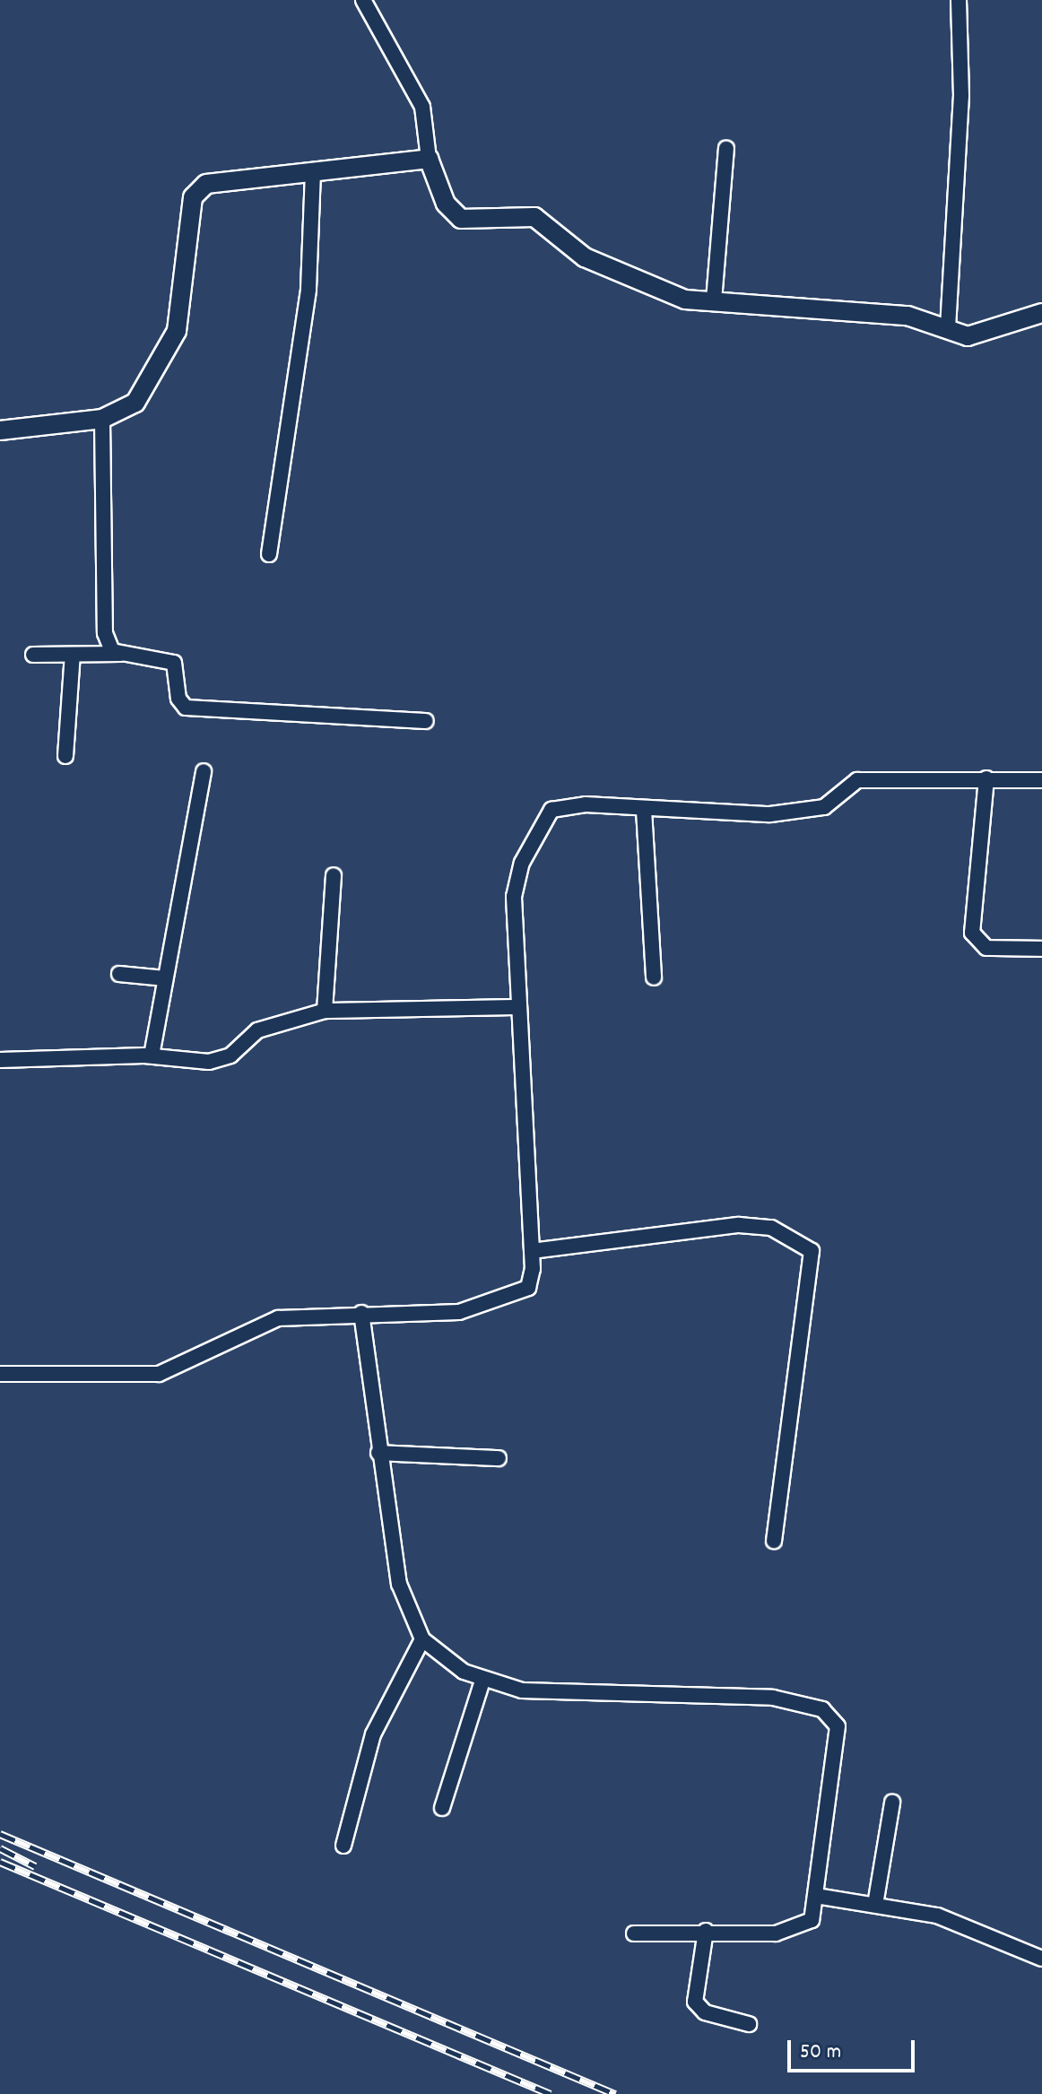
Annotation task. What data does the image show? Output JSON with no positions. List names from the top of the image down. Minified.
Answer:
{"scale_bar":"50 m"}
